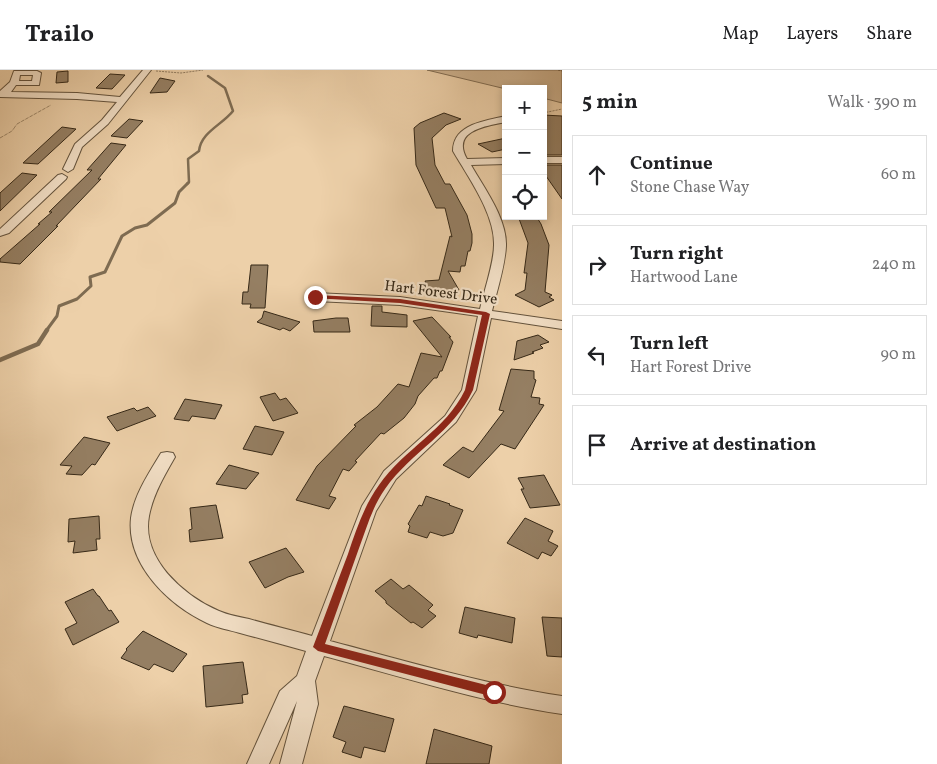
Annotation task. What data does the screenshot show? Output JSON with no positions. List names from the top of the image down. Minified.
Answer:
{"streets":{"street":["Hart Forest Drive"]},"page":{"header":"Trailo","nav":["Map","Layers","Share"],"heading":["5 min","Walk · 390 m"],"map_buttons":["+","−"],"list":[["Continue","Stone Chase Way","60 m"],["Turn right","Hartwood Lane","240 m"],["Turn left","Hart Forest Drive","90 m"],"Arrive at destination"]}}
